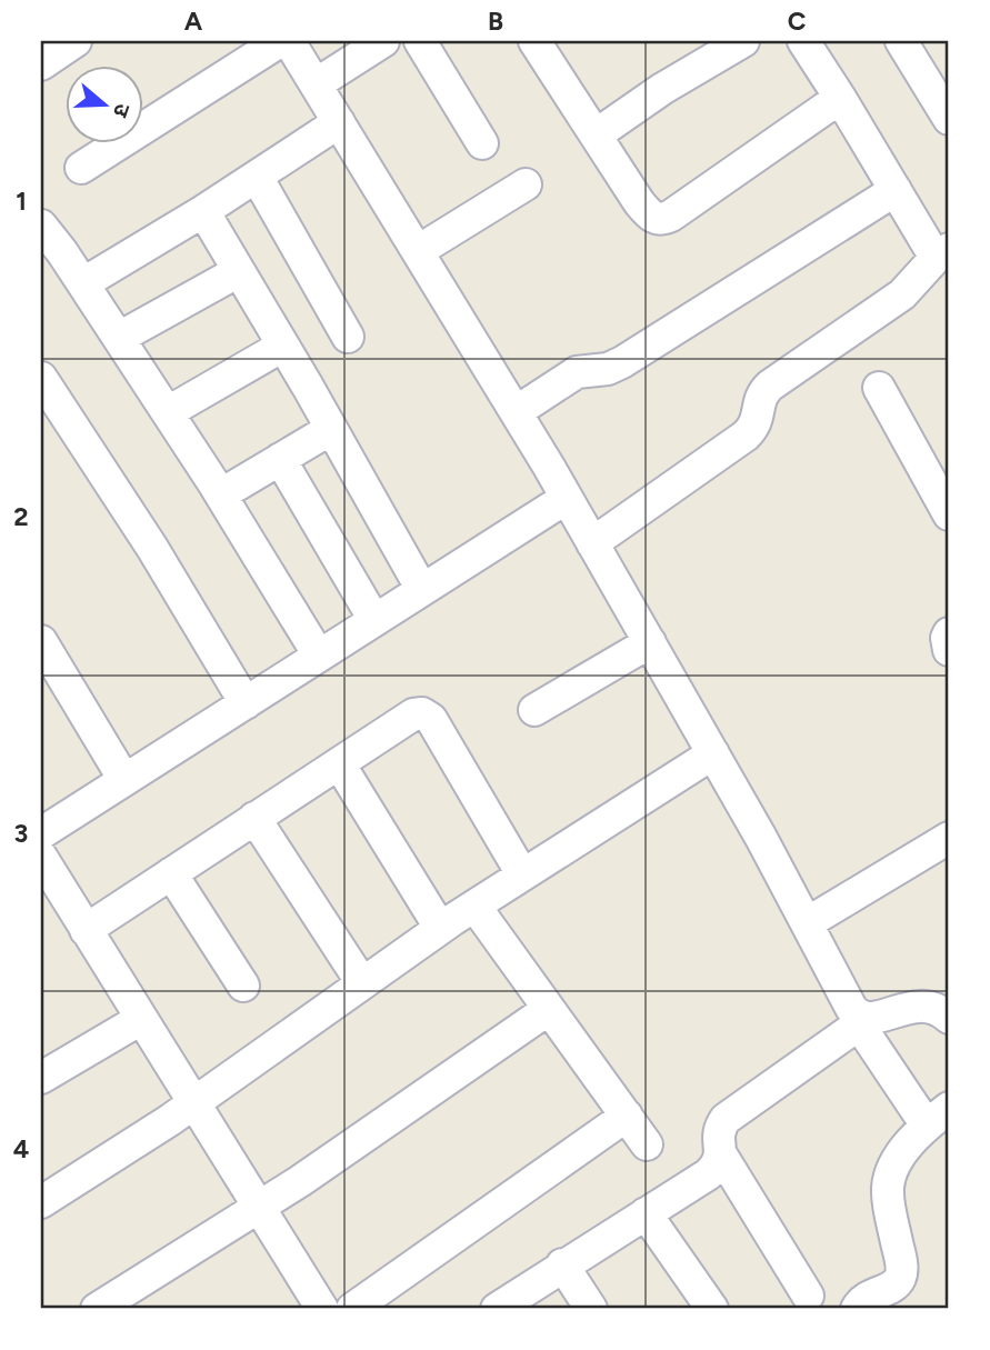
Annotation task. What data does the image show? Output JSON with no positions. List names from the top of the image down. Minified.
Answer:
{"north":"right","grid":{"columns":["A","B","C"],"rows":["1","2","3","4"]}}
